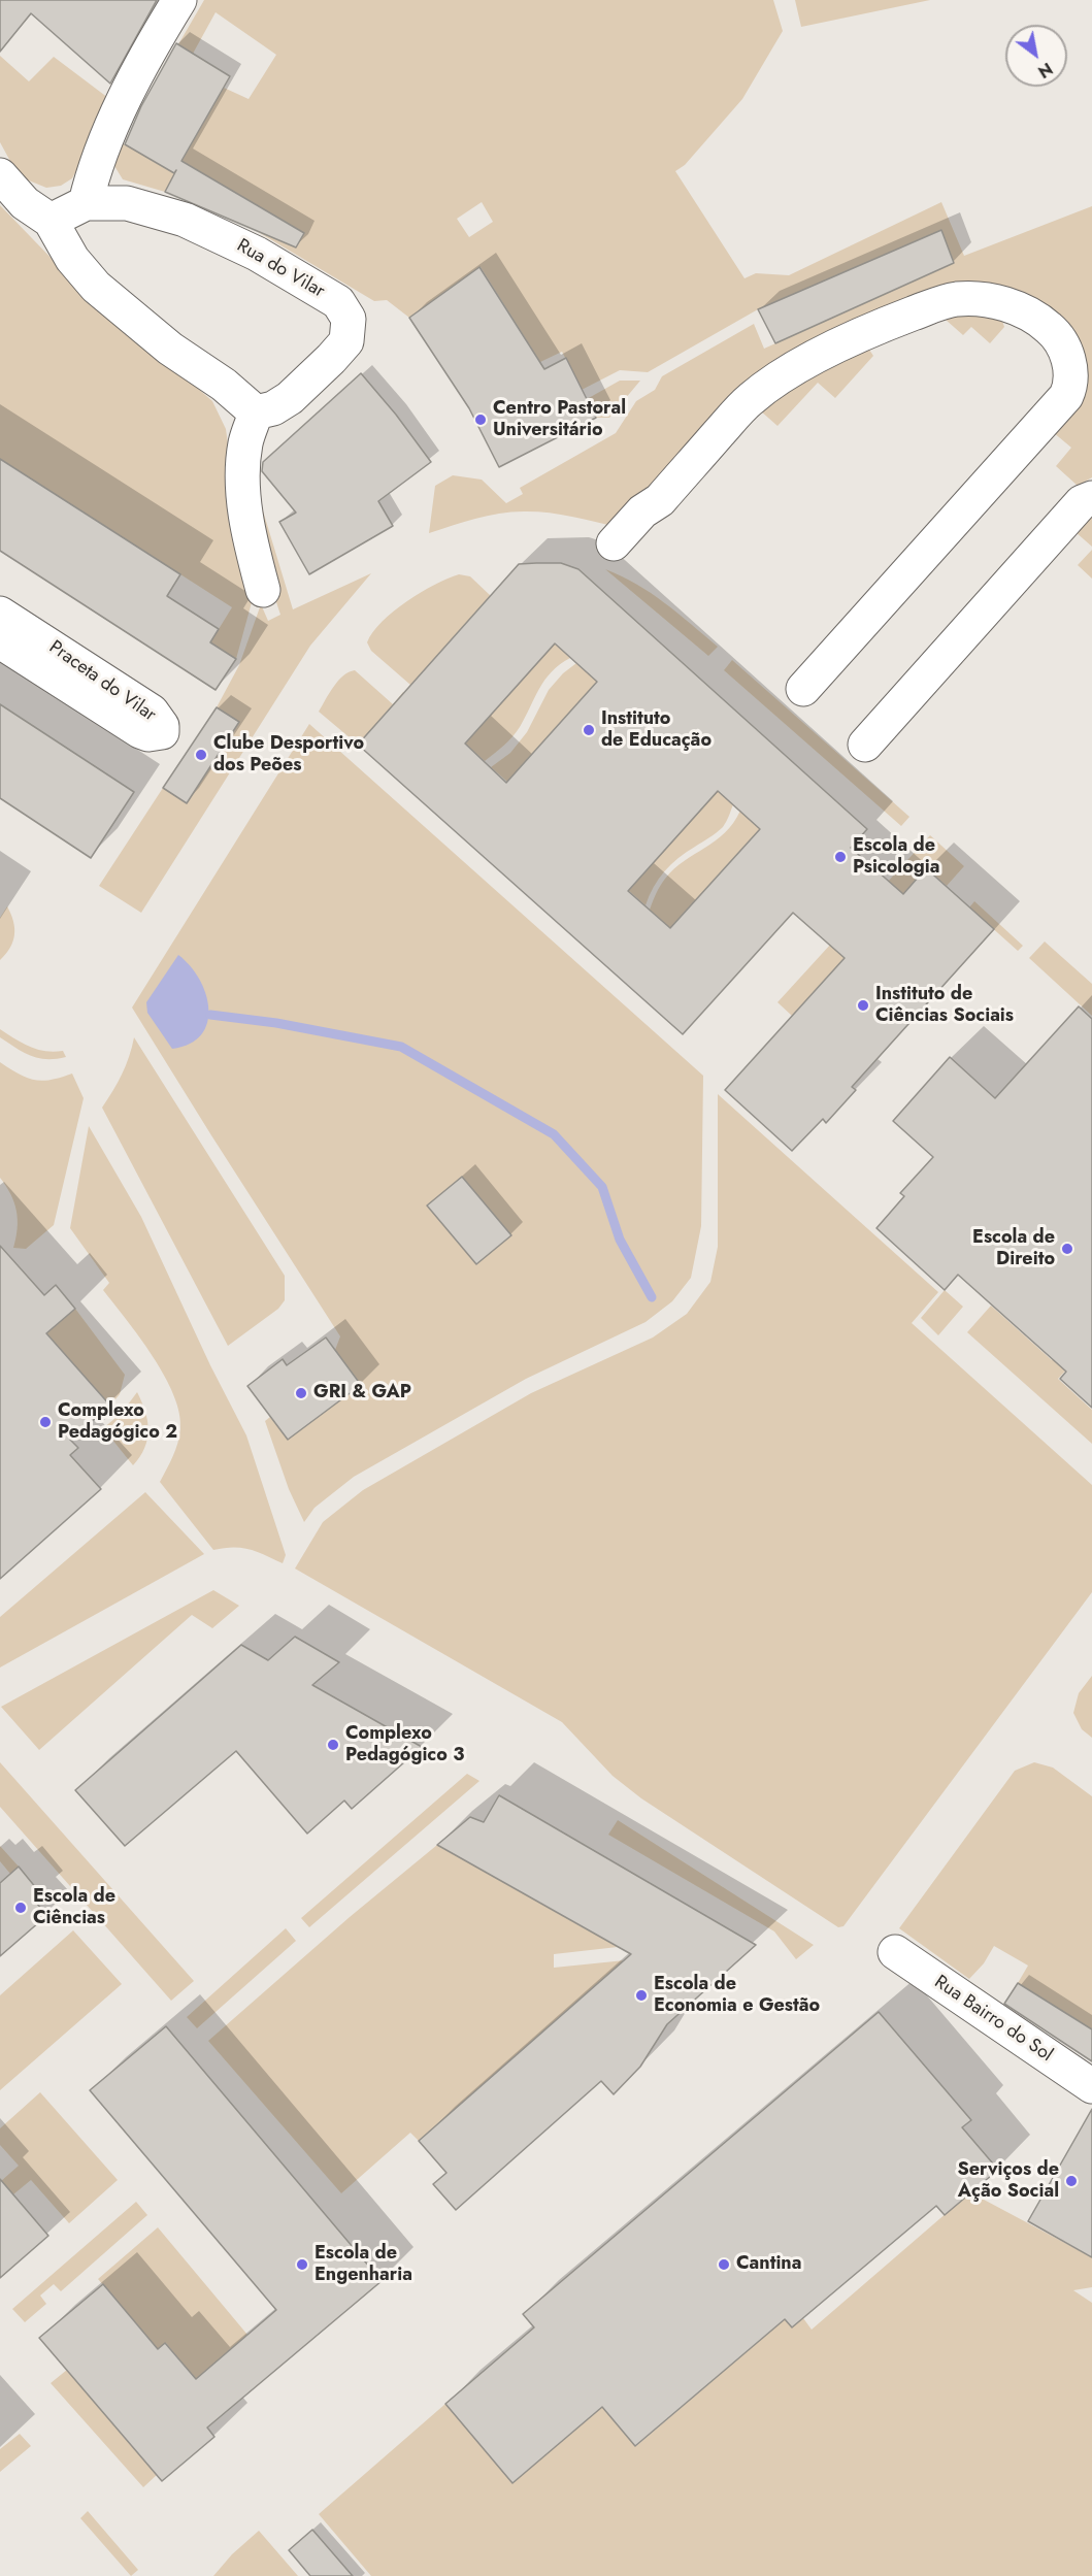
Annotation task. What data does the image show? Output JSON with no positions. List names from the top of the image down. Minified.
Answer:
{"streets":{"street":["Rua do Vilar","Praceta do Vilar","Rua Bairro do Sol"]},"places":["Centro Pastoral Universitário","Instituto de Educação","Clube Desportivo dos Peões","Escola de Psicologia","Instituto de Ciências Sociais","Escola de Direito","GRI & GAP","Complexo Pedagógico 2","Complexo Pedagógico 3","Escola de Ciências","Escola de Economia e Gestão","Serviços de Ação Social","Escola de Engenharia","Cantina"],"north":"bottom right"}
